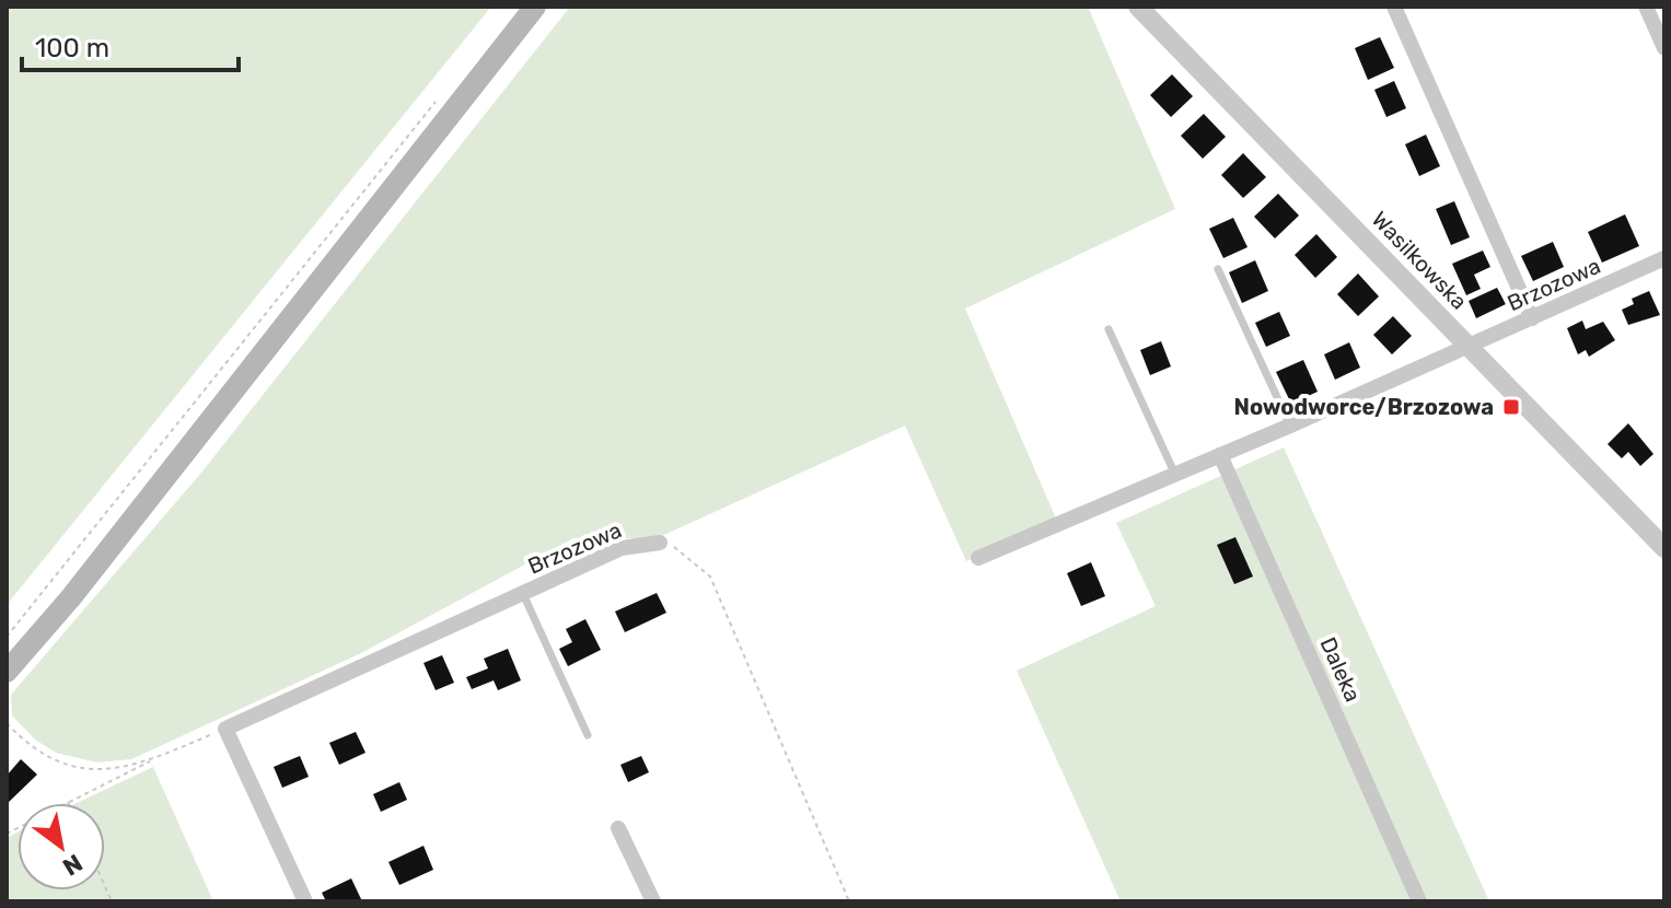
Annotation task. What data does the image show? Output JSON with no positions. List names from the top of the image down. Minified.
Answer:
{"streets":{"street":["Wasilkowska","Brzozowa","Daleka"]},"crossings":[["Wasilkowska","Brzozowa"],["Brzozowa","Daleka"]],"places":{"transit":["Nowodworce/Brzozowa"]},"scale_bar":"100 m","north":"bottom right"}
